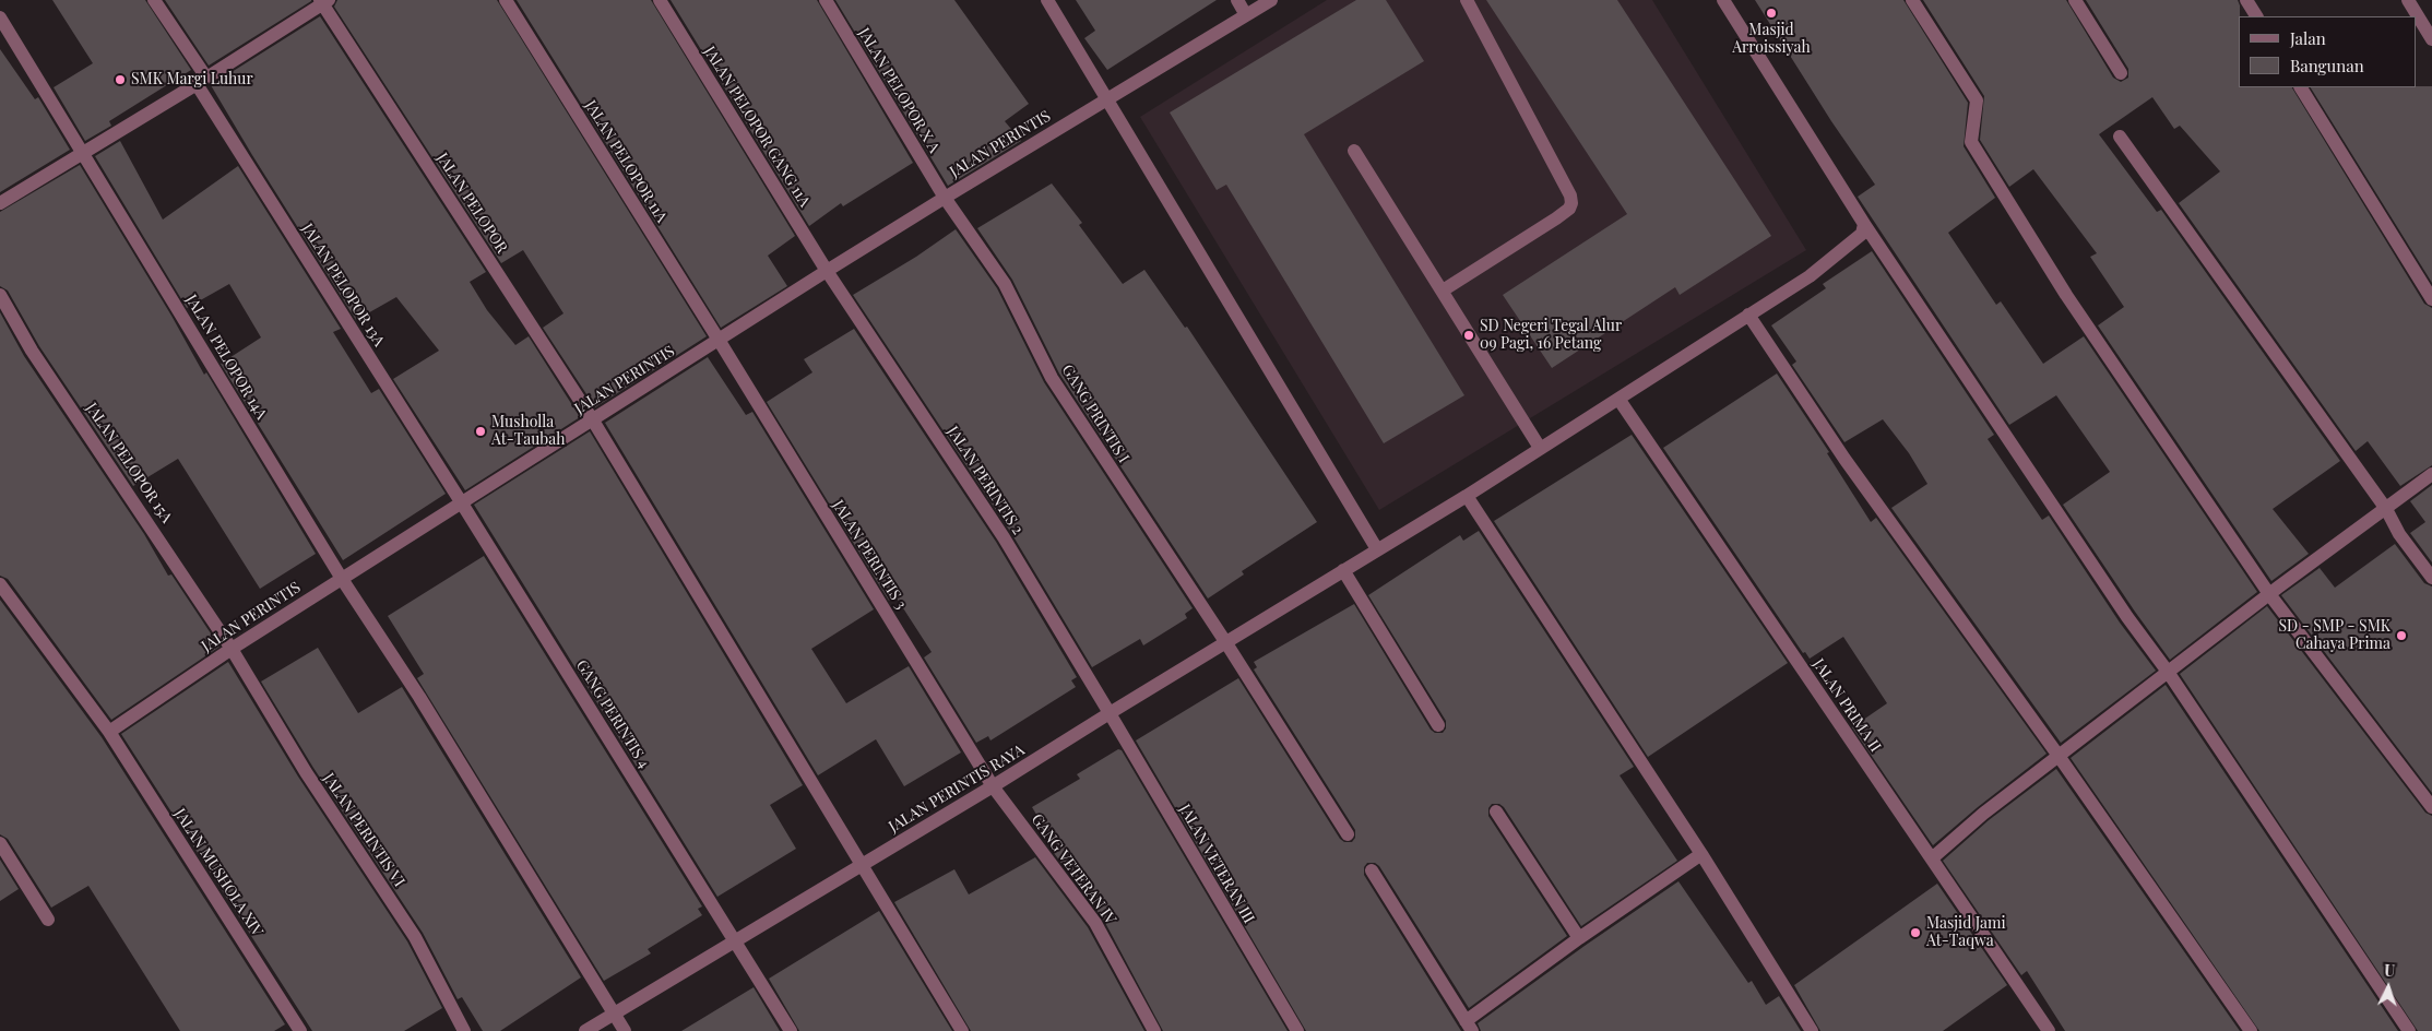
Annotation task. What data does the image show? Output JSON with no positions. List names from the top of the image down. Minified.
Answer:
{"streets":{"street":["JALAN PELOPOR X A","JALAN PELOPOR GANG 11A","JALAN PERINTIS","JALAN PELOPOR 11A","JALAN PELOPOR","JALAN PELOPOR 13A","JALAN PELOPOR 14A","GANG PRINTIS I","JALAN PELOPOR 15A","JALAN PERINTIS 2","JALAN PERINTIS 3","JALAN PRIMA II","GANG PERINTIS 4","JALAN PERINTIS RAYA","JALAN PERINTIS VI","JALAN VETERAN III","GANG VETERAN IV","JALAN MUSHOLA XIV"]},"crossings":[["JALAN PELOPOR X A","JALAN PERINTIS"],["JALAN PELOPOR X A","GANG PRINTIS I"],["JALAN PELOPOR GANG 11A","JALAN PERINTIS"],["JALAN PELOPOR GANG 11A","JALAN PERINTIS 2"],["JALAN PERINTIS","JALAN PELOPOR 11A"],["JALAN PERINTIS","JALAN PELOPOR"],["JALAN PERINTIS","JALAN PELOPOR 13A"],["JALAN PERINTIS","JALAN PELOPOR 14A"],["JALAN PERINTIS","GANG PRINTIS I"],["JALAN PERINTIS","JALAN PELOPOR 15A"],["JALAN PERINTIS","JALAN PERINTIS 2"],["JALAN PERINTIS","JALAN PERINTIS 3"],["JALAN PERINTIS","GANG PERINTIS 4"],["JALAN PERINTIS","JALAN PERINTIS VI"],["JALAN PERINTIS","JALAN MUSHOLA XIV"],["JALAN PELOPOR 11A","JALAN PERINTIS 3"],["JALAN PELOPOR","JALAN PELOPOR 13A"],["JALAN PELOPOR","JALAN PELOPOR 14A"],["JALAN PELOPOR 13A","GANG PERINTIS 4"],["JALAN PELOPOR 14A","JALAN PERINTIS RAYA"],["GANG PRINTIS I","JALAN PERINTIS RAYA"],["JALAN PELOPOR 15A","JALAN PERINTIS VI"],["JALAN PERINTIS 2","JALAN PERINTIS RAYA"],["JALAN PERINTIS 2","JALAN VETERAN III"],["JALAN PERINTIS 3","JALAN PERINTIS RAYA"],["JALAN PERINTIS 3","GANG VETERAN IV"],["JALAN PRIMA II","JALAN PERINTIS RAYA"],["GANG PERINTIS 4","JALAN PERINTIS RAYA"],["JALAN PERINTIS RAYA","JALAN VETERAN III"],["JALAN PERINTIS RAYA","GANG VETERAN IV"]],"places":["Masjid Arroissiyah","SMK Margi Luhur","SD Negeri Tegal Alur 09 Pagi, 16 Petang","Musholla At-Taubah","SD - SMP - SMK Cahaya Prima","Masjid Jami At-Taqwa"],"legend":["Jalan","Bangunan"],"north":"top"}
